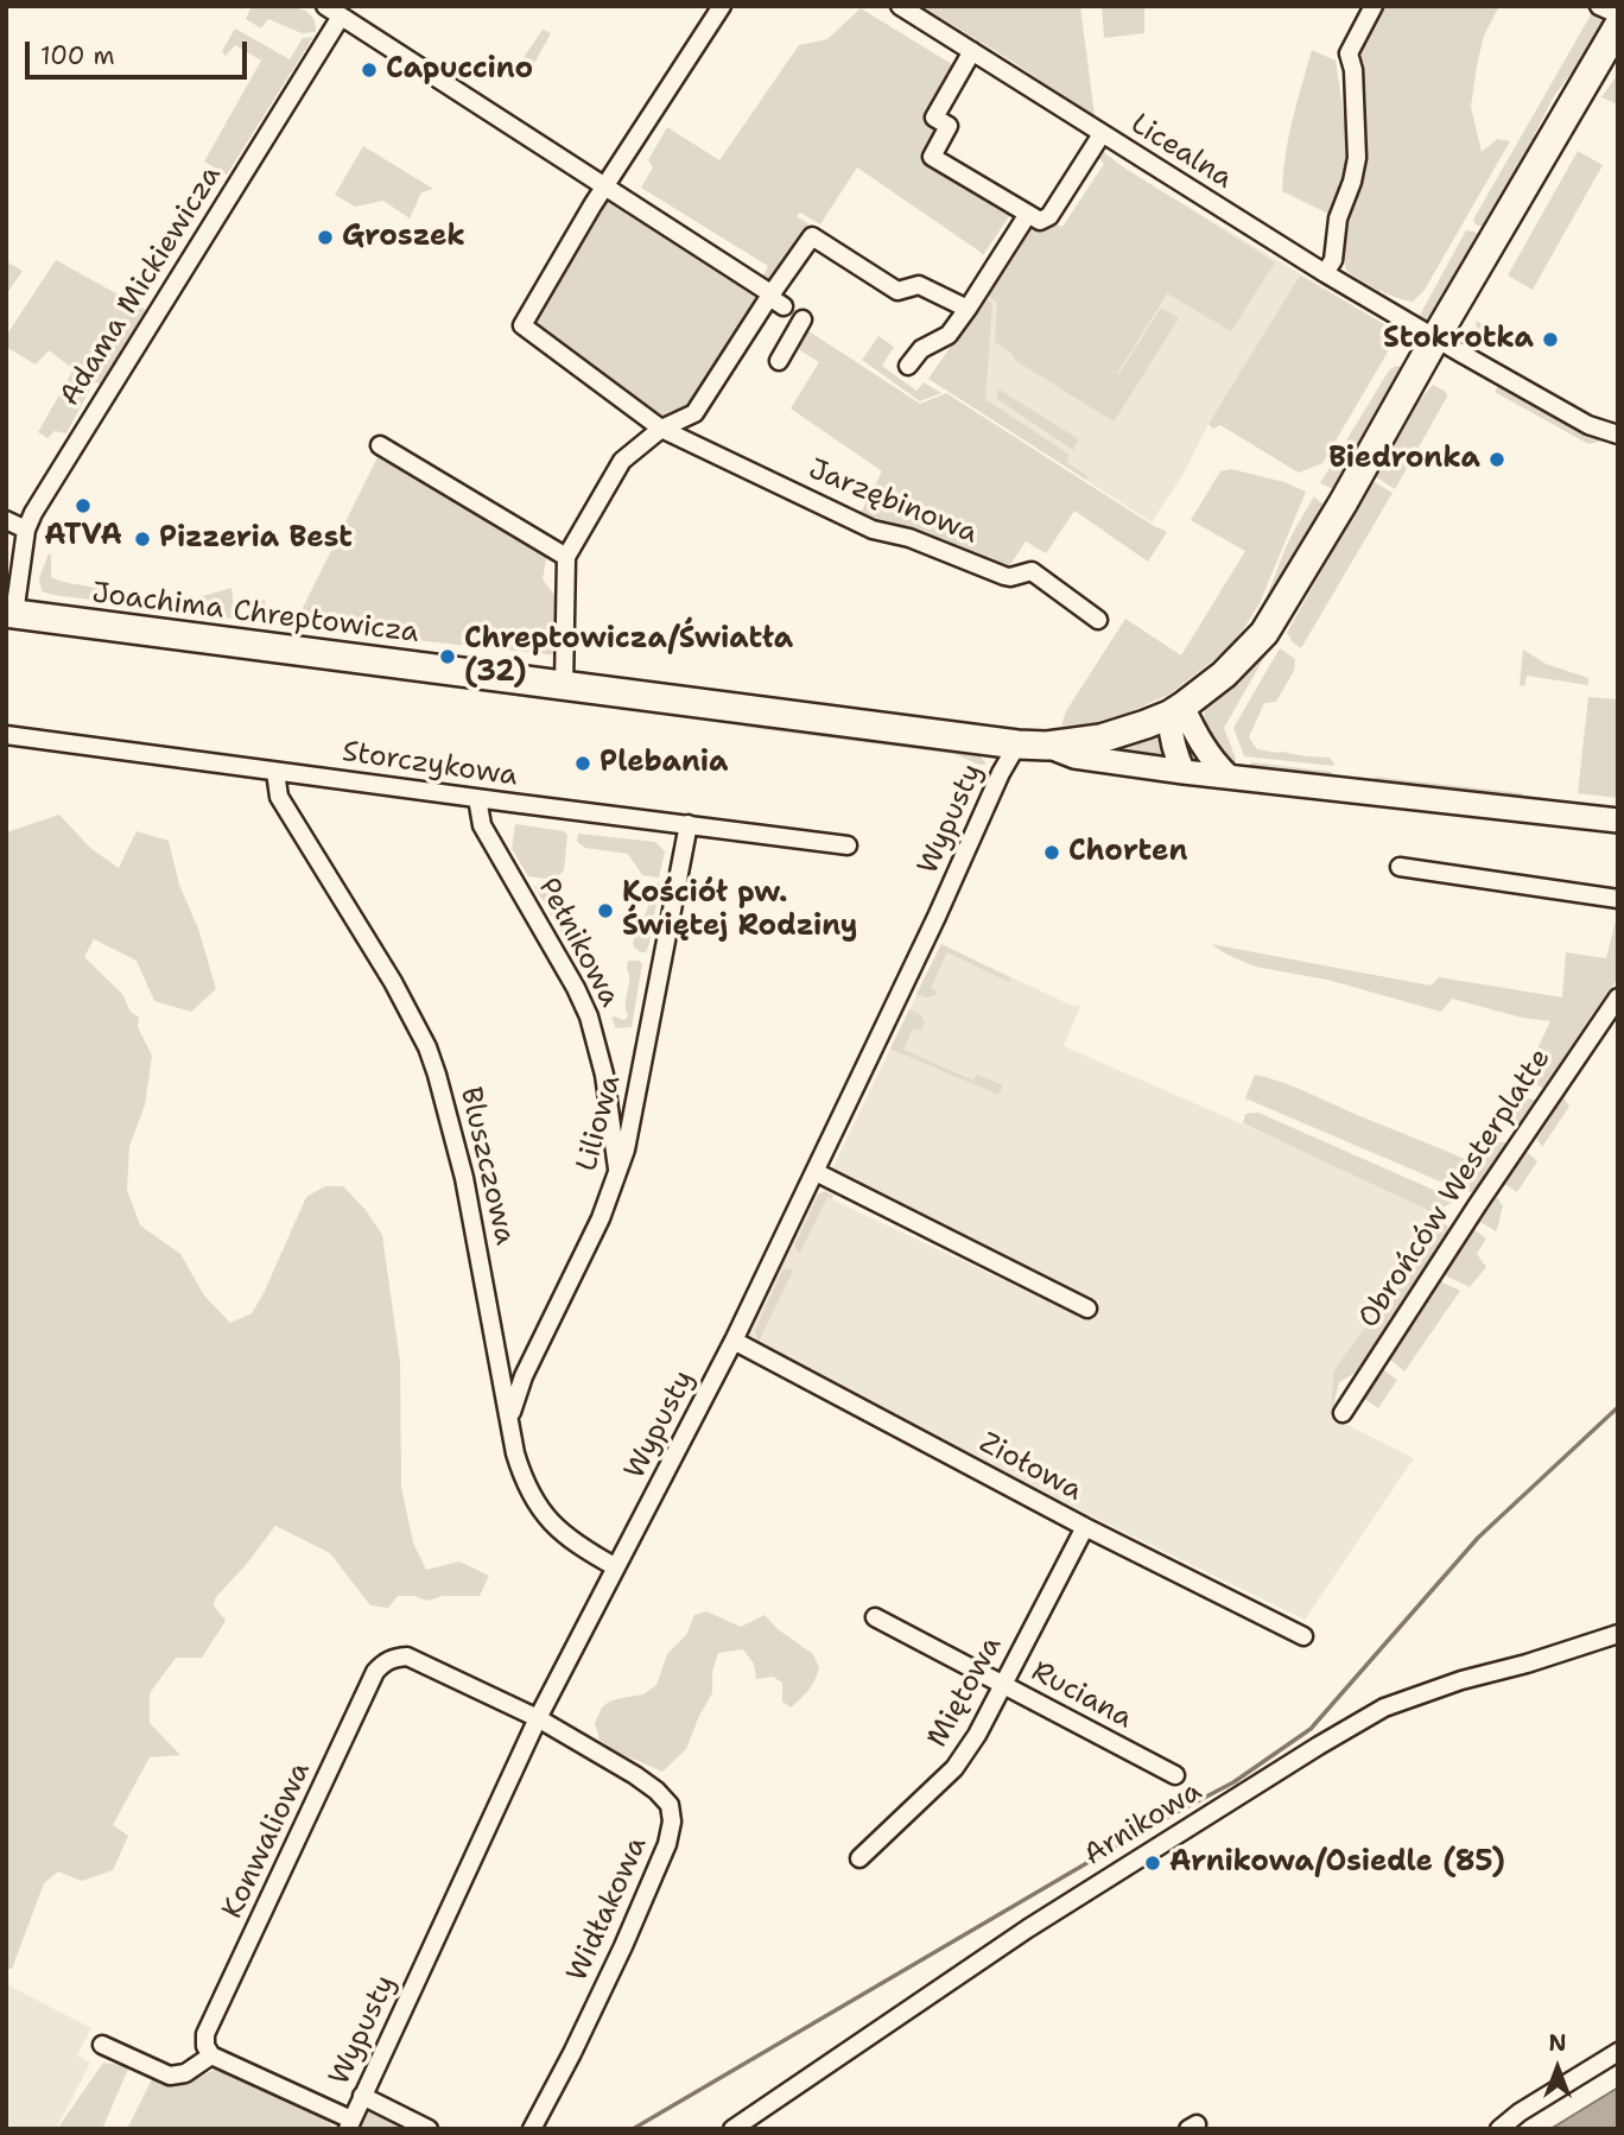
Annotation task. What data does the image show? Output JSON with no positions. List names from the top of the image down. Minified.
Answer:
{"streets":{"main road":["Joachima Chreptowicza"],"street":["Licealna","Adama Mickiewicza","Jarzębinowa","Storczykowa","Wypusty","Pełnikowa","Liliowa","Bluszczowa","Obrońców Westerplatte","Ziołowa","Miętowa","Ruciana","Arnikowa","Konwaliowa","Widłakowa"]},"crossings":[["Licealna","Joachima Chreptowicza"],["Adama Mickiewicza","Joachima Chreptowicza"],["Joachima Chreptowicza","Wypusty"],["Storczykowa","Pełnikowa"],["Storczykowa","Liliowa"],["Storczykowa","Bluszczowa"],["Wypusty","Bluszczowa"],["Wypusty","Ziołowa"],["Wypusty","Konwaliowa"],["Wypusty","Widłakowa"],["Pełnikowa","Liliowa"],["Liliowa","Bluszczowa"],["Ziołowa","Miętowa"],["Miętowa","Ruciana"],["Konwaliowa","Widłakowa"]],"places":["Capuccino","Groszek","Stokrotka","Biedronka","ATVA","Pizzeria Best","Chreptowicza/Światła (32)","Plebania","Chorten","Kościół pw. Świętej Rodziny","Arnikowa/Osiedle (85)"],"scale_bar":"100 m","north":"top"}
